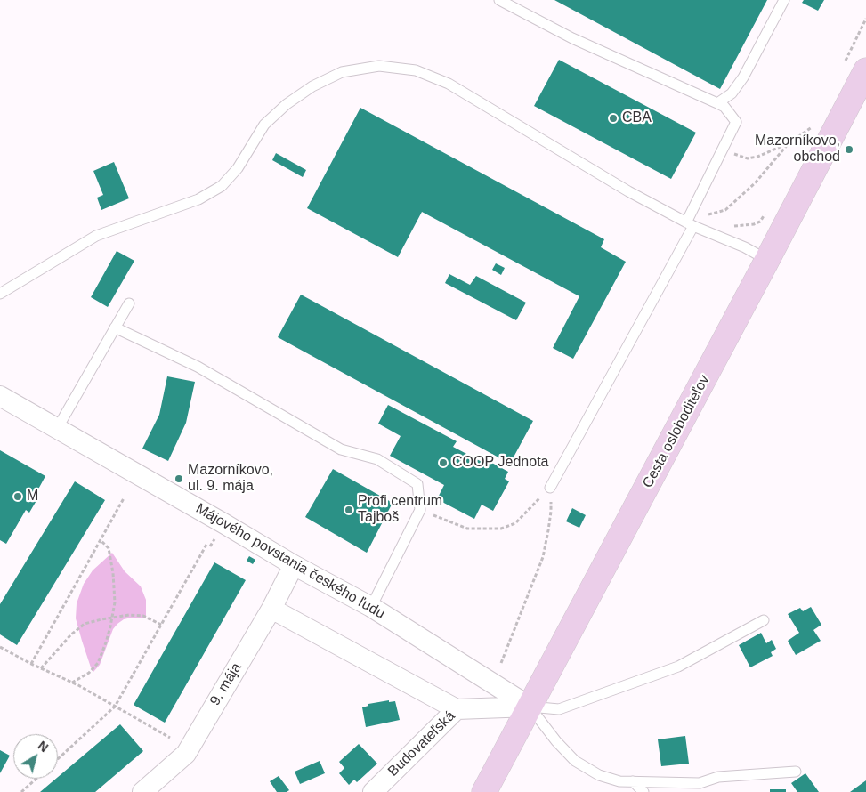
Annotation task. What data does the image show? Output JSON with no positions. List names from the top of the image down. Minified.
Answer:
{"streets":{"main road":["Cesta osloboditeľov"],"street":["Májového povstania českého ľudu","9. mája","Budovateľská"]},"crossings":[["Cesta osloboditeľov","Májového povstania českého ľudu"],["Cesta osloboditeľov","Budovateľská"],["Májového povstania českého ľudu","9. mája"],["Májového povstania českého ľudu","Budovateľská"]],"places":["CBA","Mazorníkovo, obchod","COOP Jednota","Mazorníkovo, ul. 9. mája","M","Profi centrum Tajboš"],"north":"top right"}
